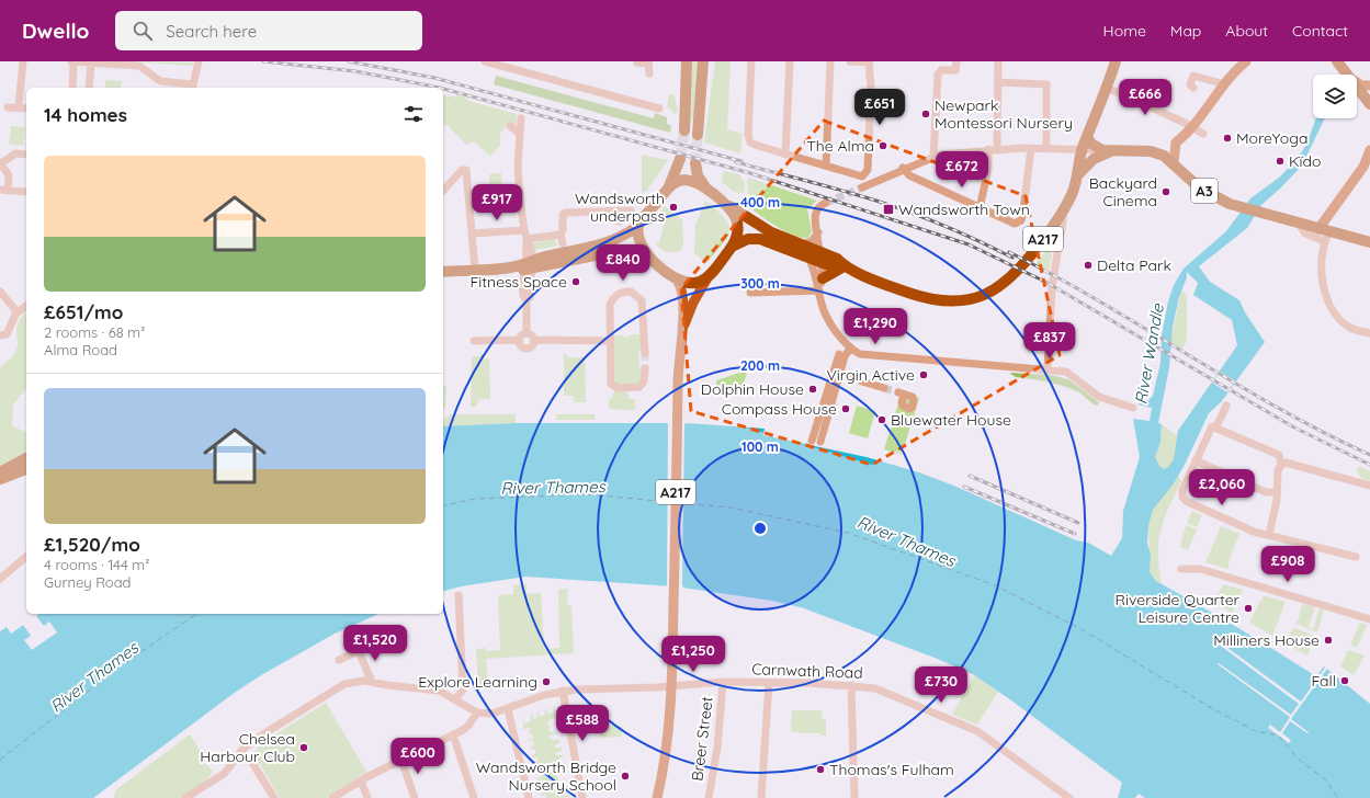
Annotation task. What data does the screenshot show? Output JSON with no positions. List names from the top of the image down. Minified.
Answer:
{"streets":{"highway":["A3","A217"],"street":["Carnwath Road","Breer Street"]},"crossings":[["A3","A217"],["A217","Carnwath Road"],["Carnwath Road","Breer Street"]],"water":["River Wandle","River Thames"],"places":{"other":["Newpark Montessori Nursery","MoreYoga","The Alma","Kïdo","Backyard Cinema","Wandsworth underpass","Delta Park","Fitness Space","Virgin Active","Dolphin House","Compass House","Bluewater House","Riverside Quarter Leisure Centre","Milliners House","Fall","Explore Learning","Chelsea Harbour Club","Thomas's Fulham","Wandsworth Bridge Nursery School"],"transit":["Wandsworth Town"]},"page":{"header":"Dwello","search":"Search here","nav":["Home","Map","About","Contact"],"price":["£666","£651","£672","£917","£840","£1,290","£837","£2,060","£908","£1,520","£1,250","£730","£588","£600"],"heading":"14 homes","list":[{"name":"£651/mo","note":"2 rooms · 68 m² · Alma Road"},{"name":"£1,520/mo","note":"4 rooms · 144 m² · Gurney Road"}]},"rings":["400 m","300 m","200 m","100 m"]}
